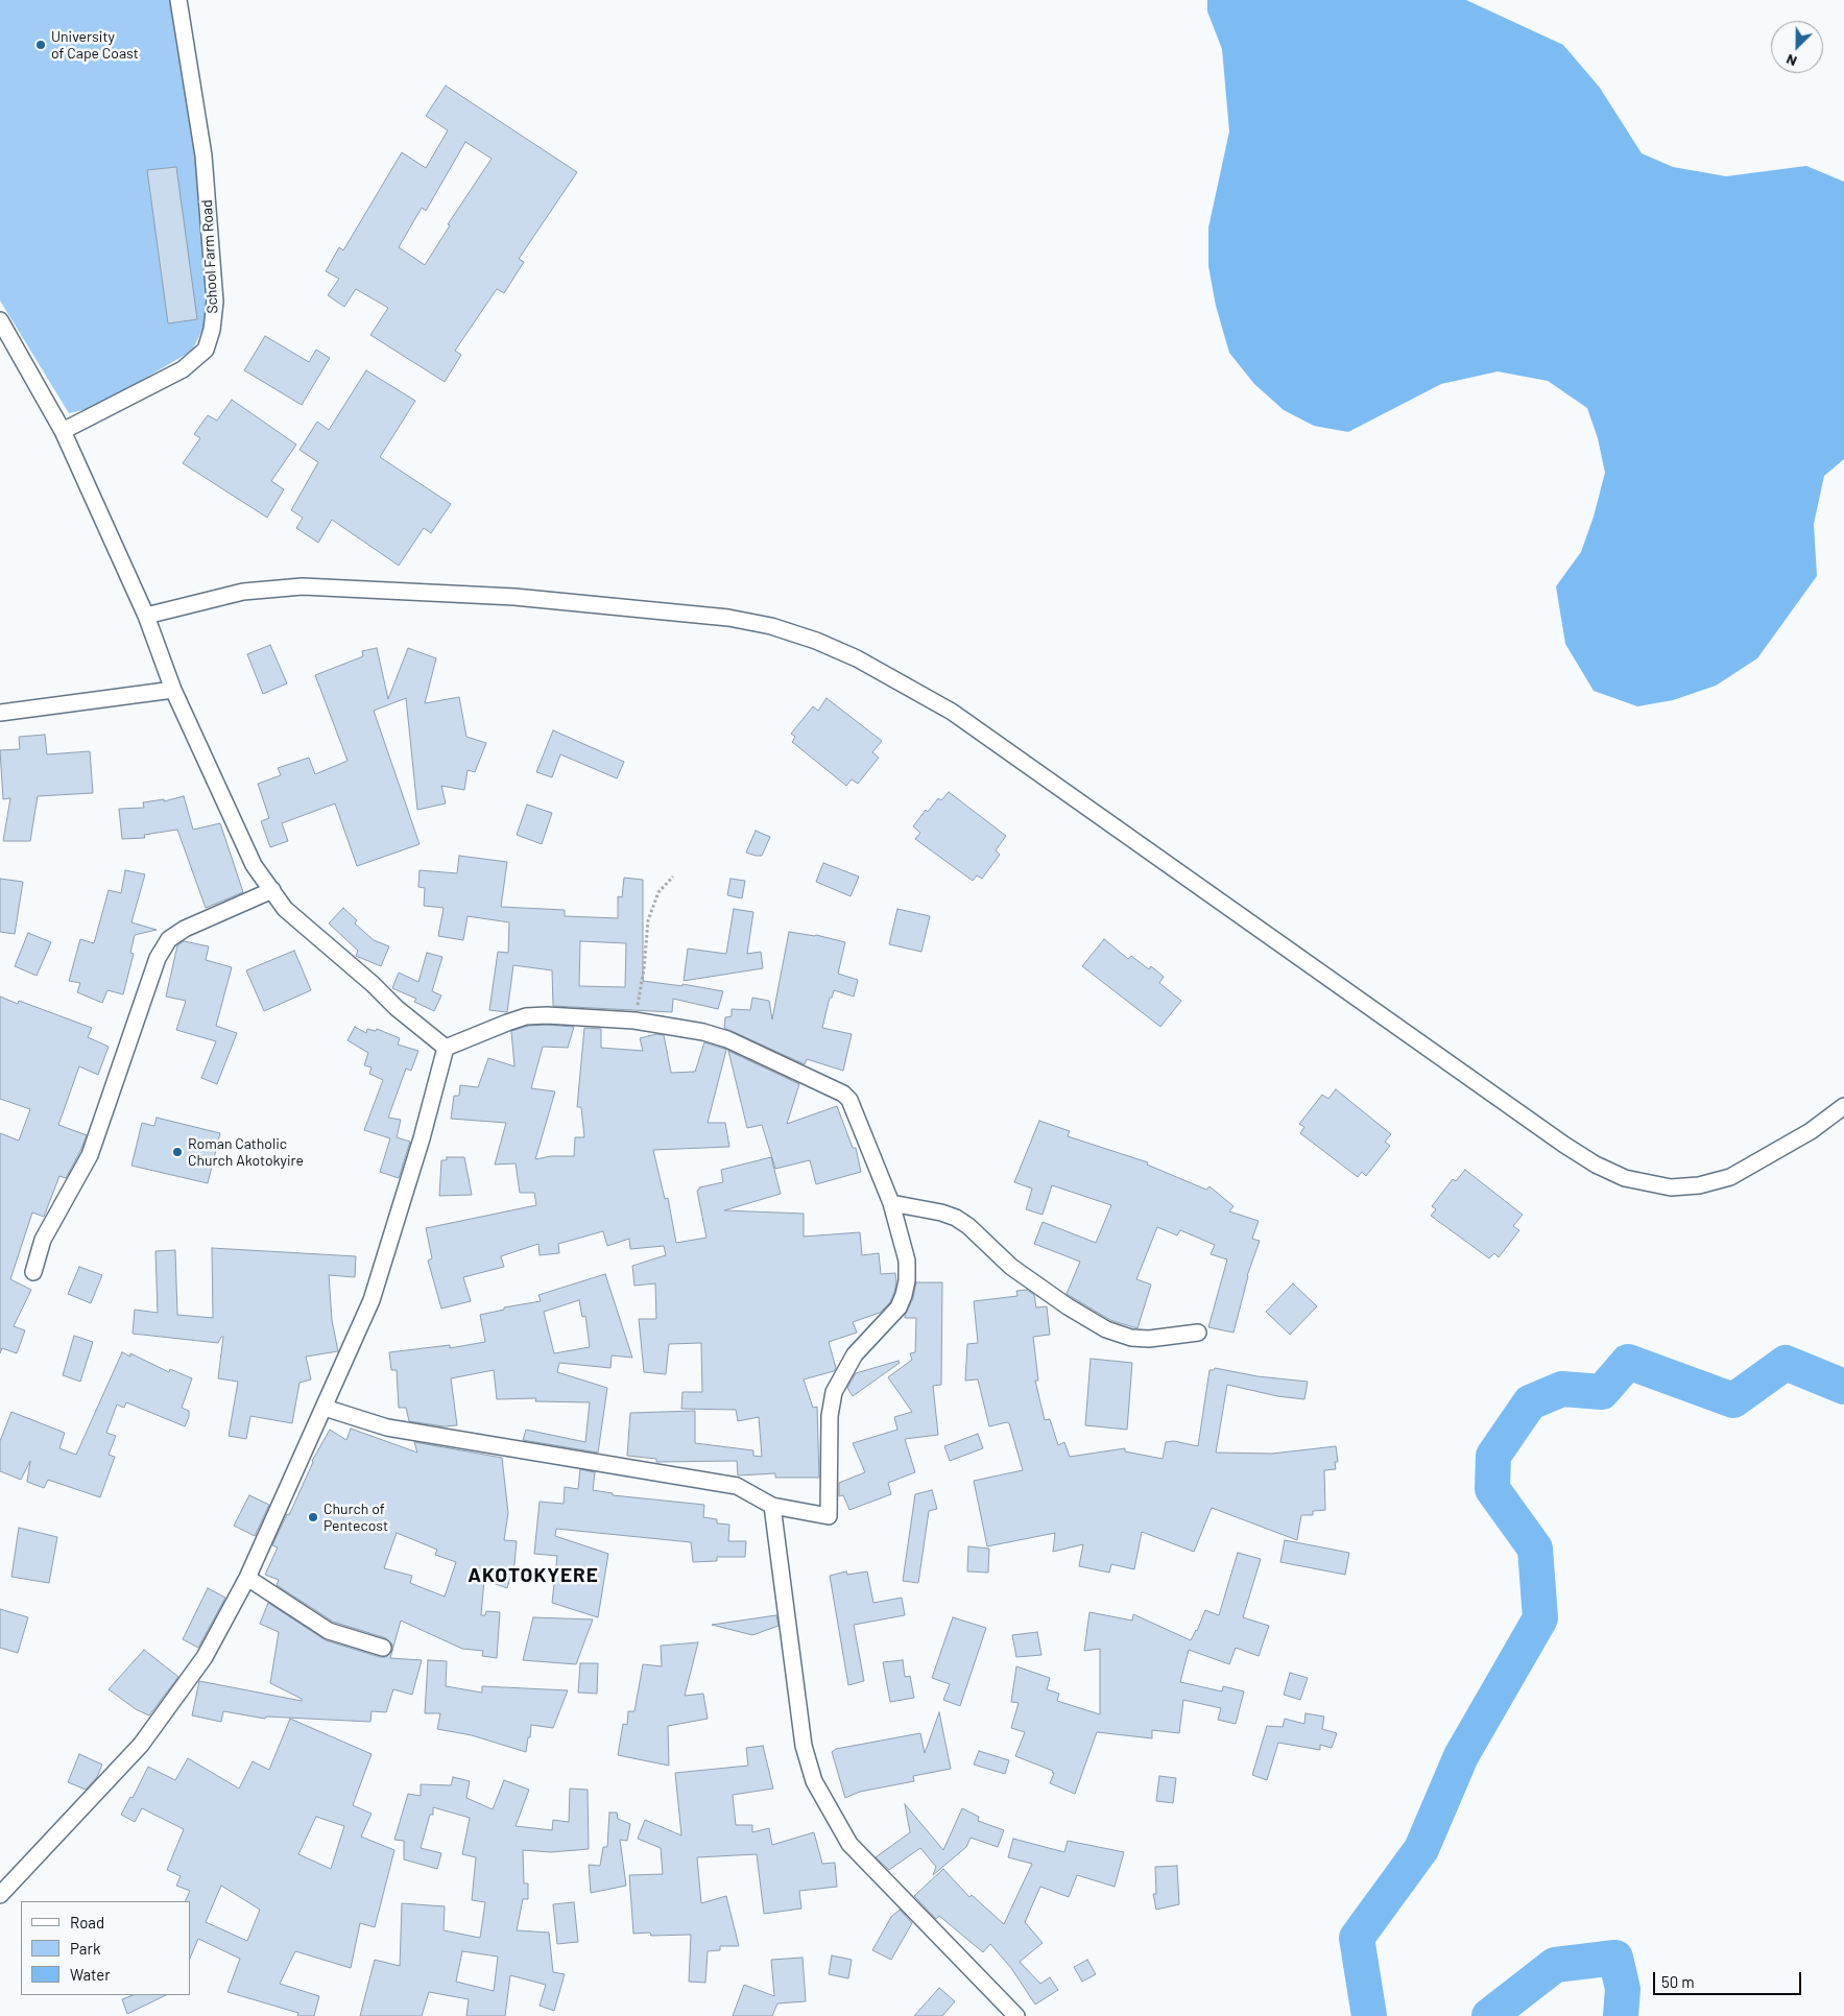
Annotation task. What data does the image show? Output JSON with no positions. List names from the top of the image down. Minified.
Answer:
{"streets":{"street":["School Farm Road"]},"districts":["AKOTOKYERE"],"places":["University of Cape Coast","Roman Catholic Church Akotokyire","Church of Pentecost"],"legend":["Road","Park","Water"],"scale_bar":"50 m","north":"bottom left"}
